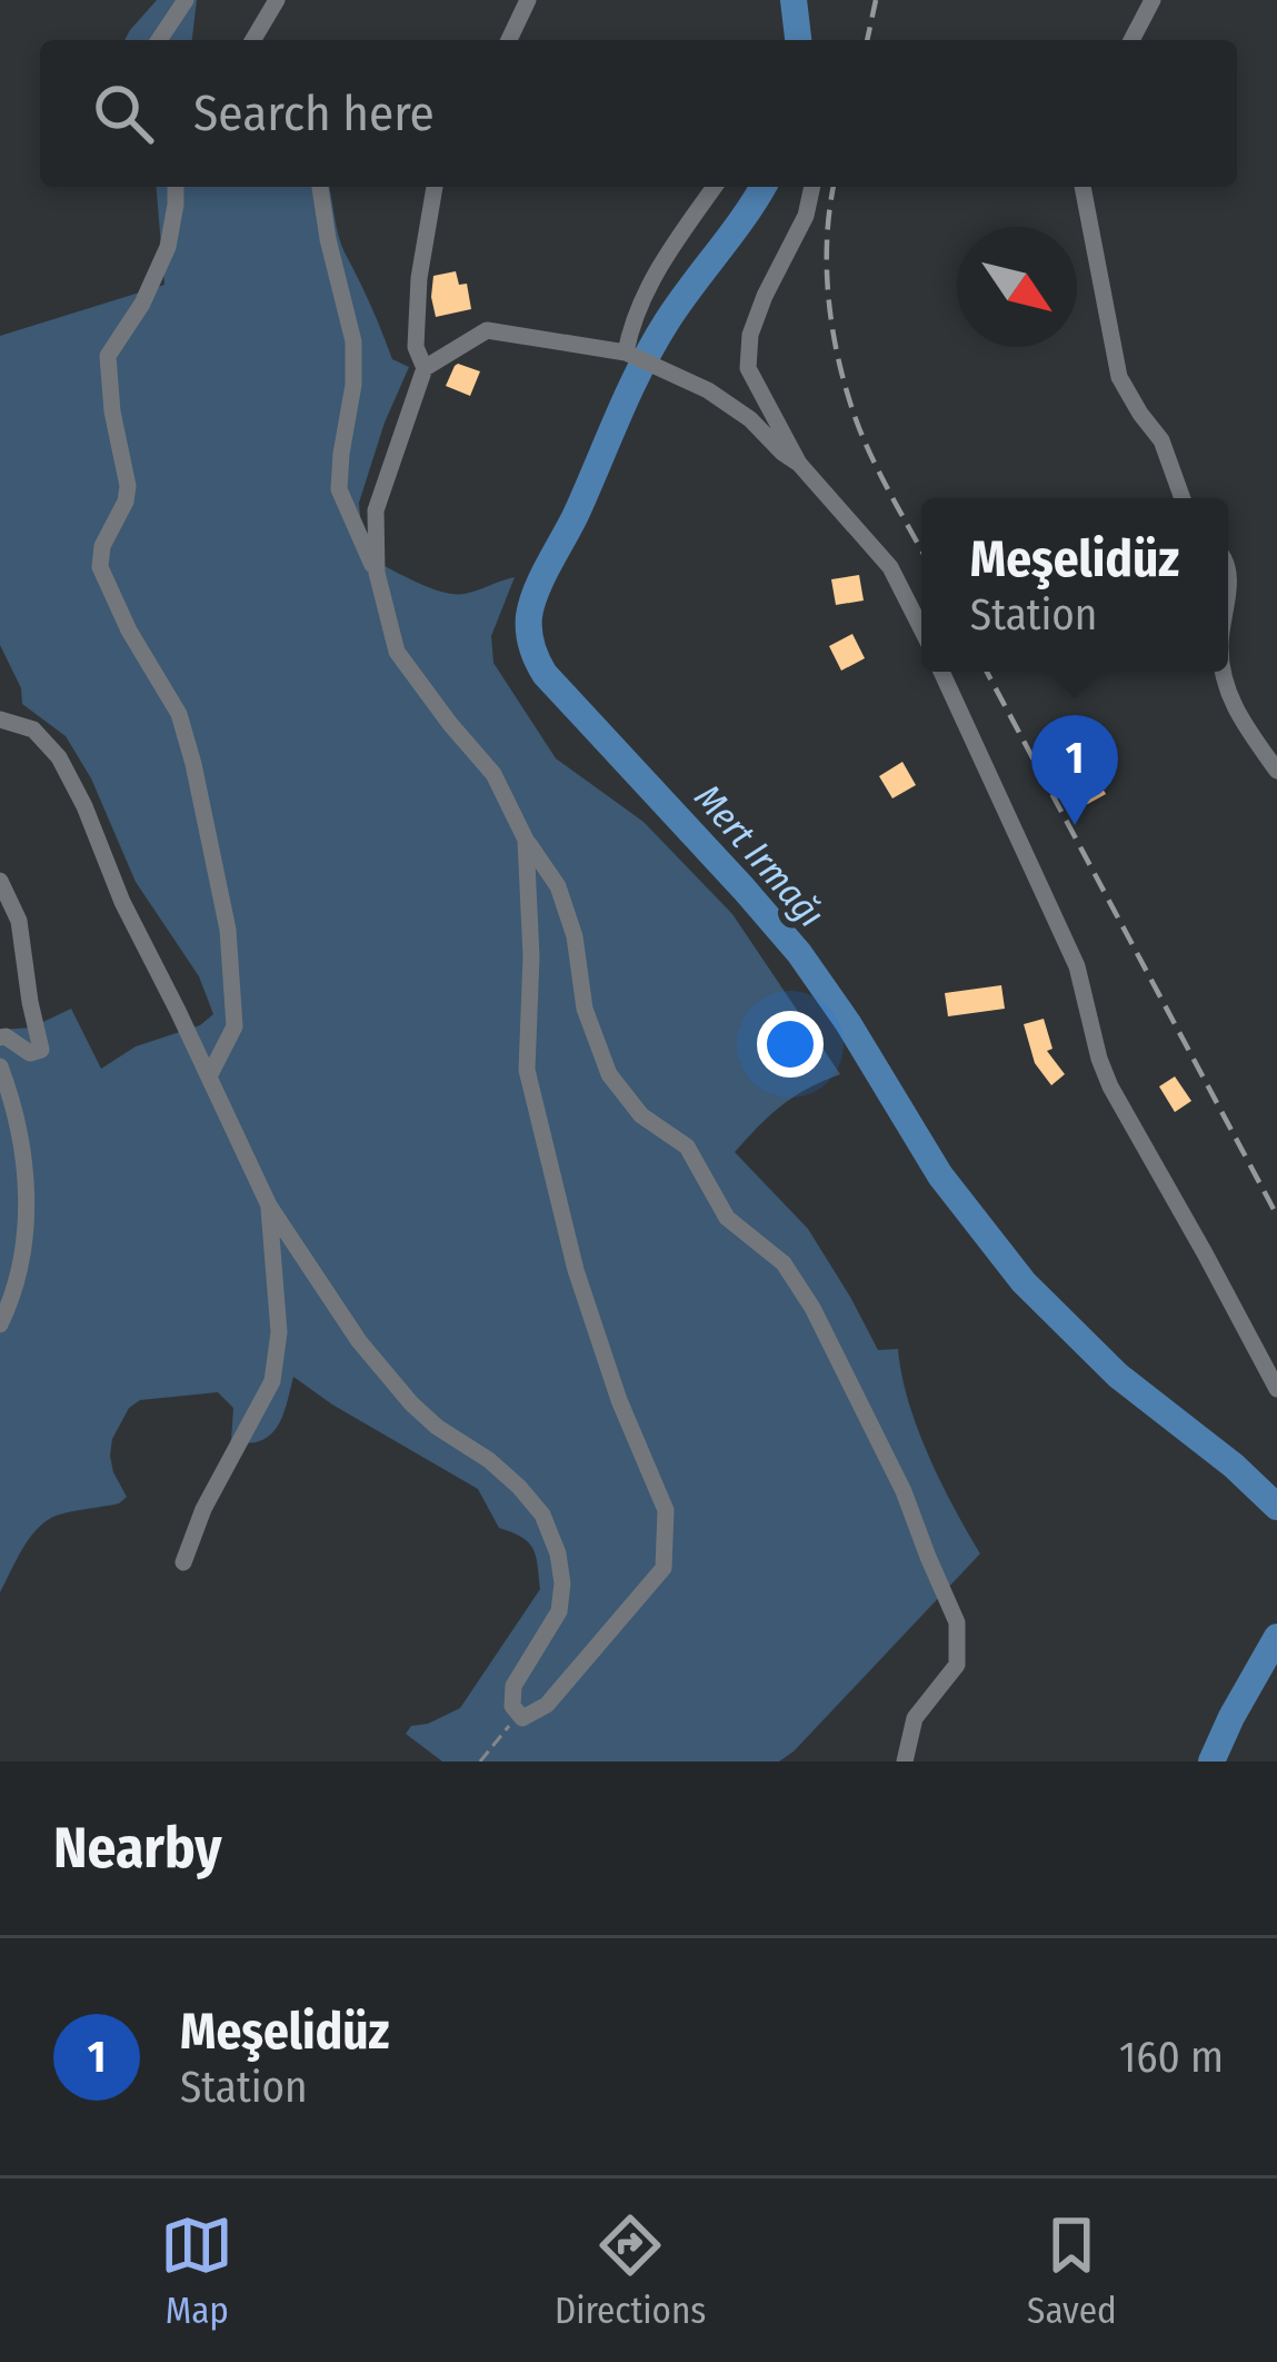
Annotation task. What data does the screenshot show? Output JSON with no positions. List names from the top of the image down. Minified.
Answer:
{"water":["Mert Irmağı"],"north":"bottom right","page":{"search":"Search here","popup":["Meşelidüz","Station"],"pins":"1","heading":"Nearby","list":[{"mark":"1","name":"Meşelidüz","note":"Station","value":"160 m"}],"nav":["Map","Directions","Saved"]}}
